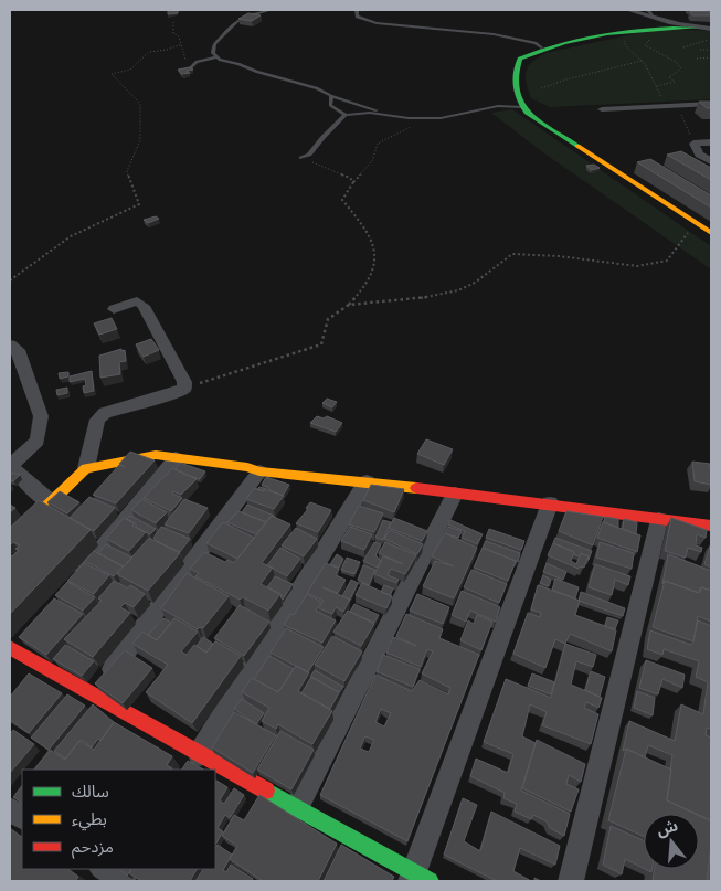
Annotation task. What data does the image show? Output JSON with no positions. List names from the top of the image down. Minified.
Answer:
{"legend":["سالك","بطيء","مزدحم"],"north":"top"}
